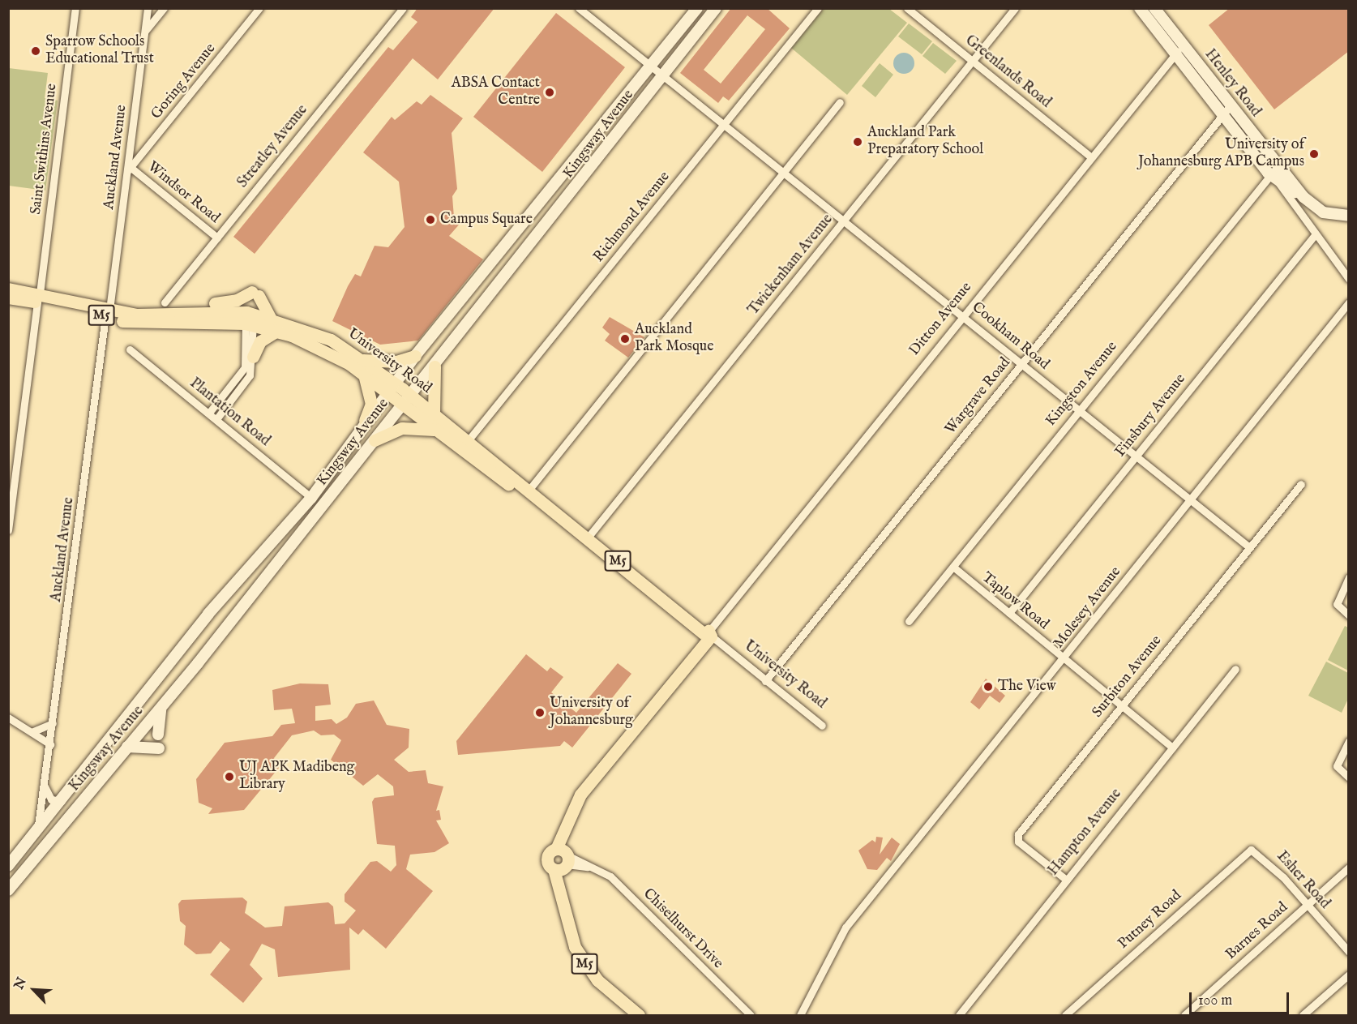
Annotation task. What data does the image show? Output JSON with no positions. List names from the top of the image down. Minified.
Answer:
{"streets":{"main road":["Henley Road","Kingsway Avenue","M5","Ditton Avenue","University Road"],"street":["Greenlands Road","Goring Avenue","Streatley Avenue","Saint Swithins Avenue","Auckland Avenue","Windsor Road","Richmond Avenue","Twickenham Avenue","Cookham Road","Kingston Avenue","Wargrave Road","Plantation Road","Finsbury Avenue","Taplow Road","Molesey Avenue","Surbiton Avenue","Hampton Avenue","Esher Road","Putney Road","Chiselhurst Drive","Barnes Road"]},"crossings":[["Greenlands Road","Twickenham Avenue"],["Greenlands Road","Ditton Avenue"],["Goring Avenue","Auckland Avenue"],["Goring Avenue","Windsor Road"],["Henley Road","Ditton Avenue"],["Henley Road","Kingston Avenue"],["Henley Road","Wargrave Road"],["Henley Road","Finsbury Avenue"],["Kingsway Avenue","Auckland Avenue"],["Kingsway Avenue","Cookham Road"],["Kingsway Avenue","University Road"],["Kingsway Avenue","Plantation Road"],["Streatley Avenue","Windsor Road"],["Saint Swithins Avenue","University Road"],["Auckland Avenue","Windsor Road"],["Auckland Avenue","University Road"],["Richmond Avenue","Cookham Road"],["Richmond Avenue","University Road"],["Twickenham Avenue","Cookham Road"],["Twickenham Avenue","University Road"],["M5","Ditton Avenue"],["M5","Chiselhurst Drive"],["Ditton Avenue","Cookham Road"],["Ditton Avenue","University Road"],["Ditton Avenue","Chiselhurst Drive"],["Cookham Road","Kingston Avenue"],["Cookham Road","Wargrave Road"],["Cookham Road","Finsbury Avenue"],["Cookham Road","Molesey Avenue"],["Cookham Road","Surbiton Avenue"],["University Road","Wargrave Road"],["Kingston Avenue","Taplow Road"],["Finsbury Avenue","Taplow Road"],["Taplow Road","Molesey Avenue"],["Taplow Road","Surbiton Avenue"],["Taplow Road","Hampton Avenue"],["Surbiton Avenue","Hampton Avenue"],["Esher Road","Putney Road"],["Esher Road","Barnes Road"]],"places":["Sparrow Schools Educational Trust","ABSA Contact Centre","Auckland Park Preparatory School","University of Johannesburg APB Campus","Campus Square","Auckland Park Mosque","The View","University of Johannesburg","UJ APK Madibeng Library"],"scale_bar":"100 m","north":"top left"}
